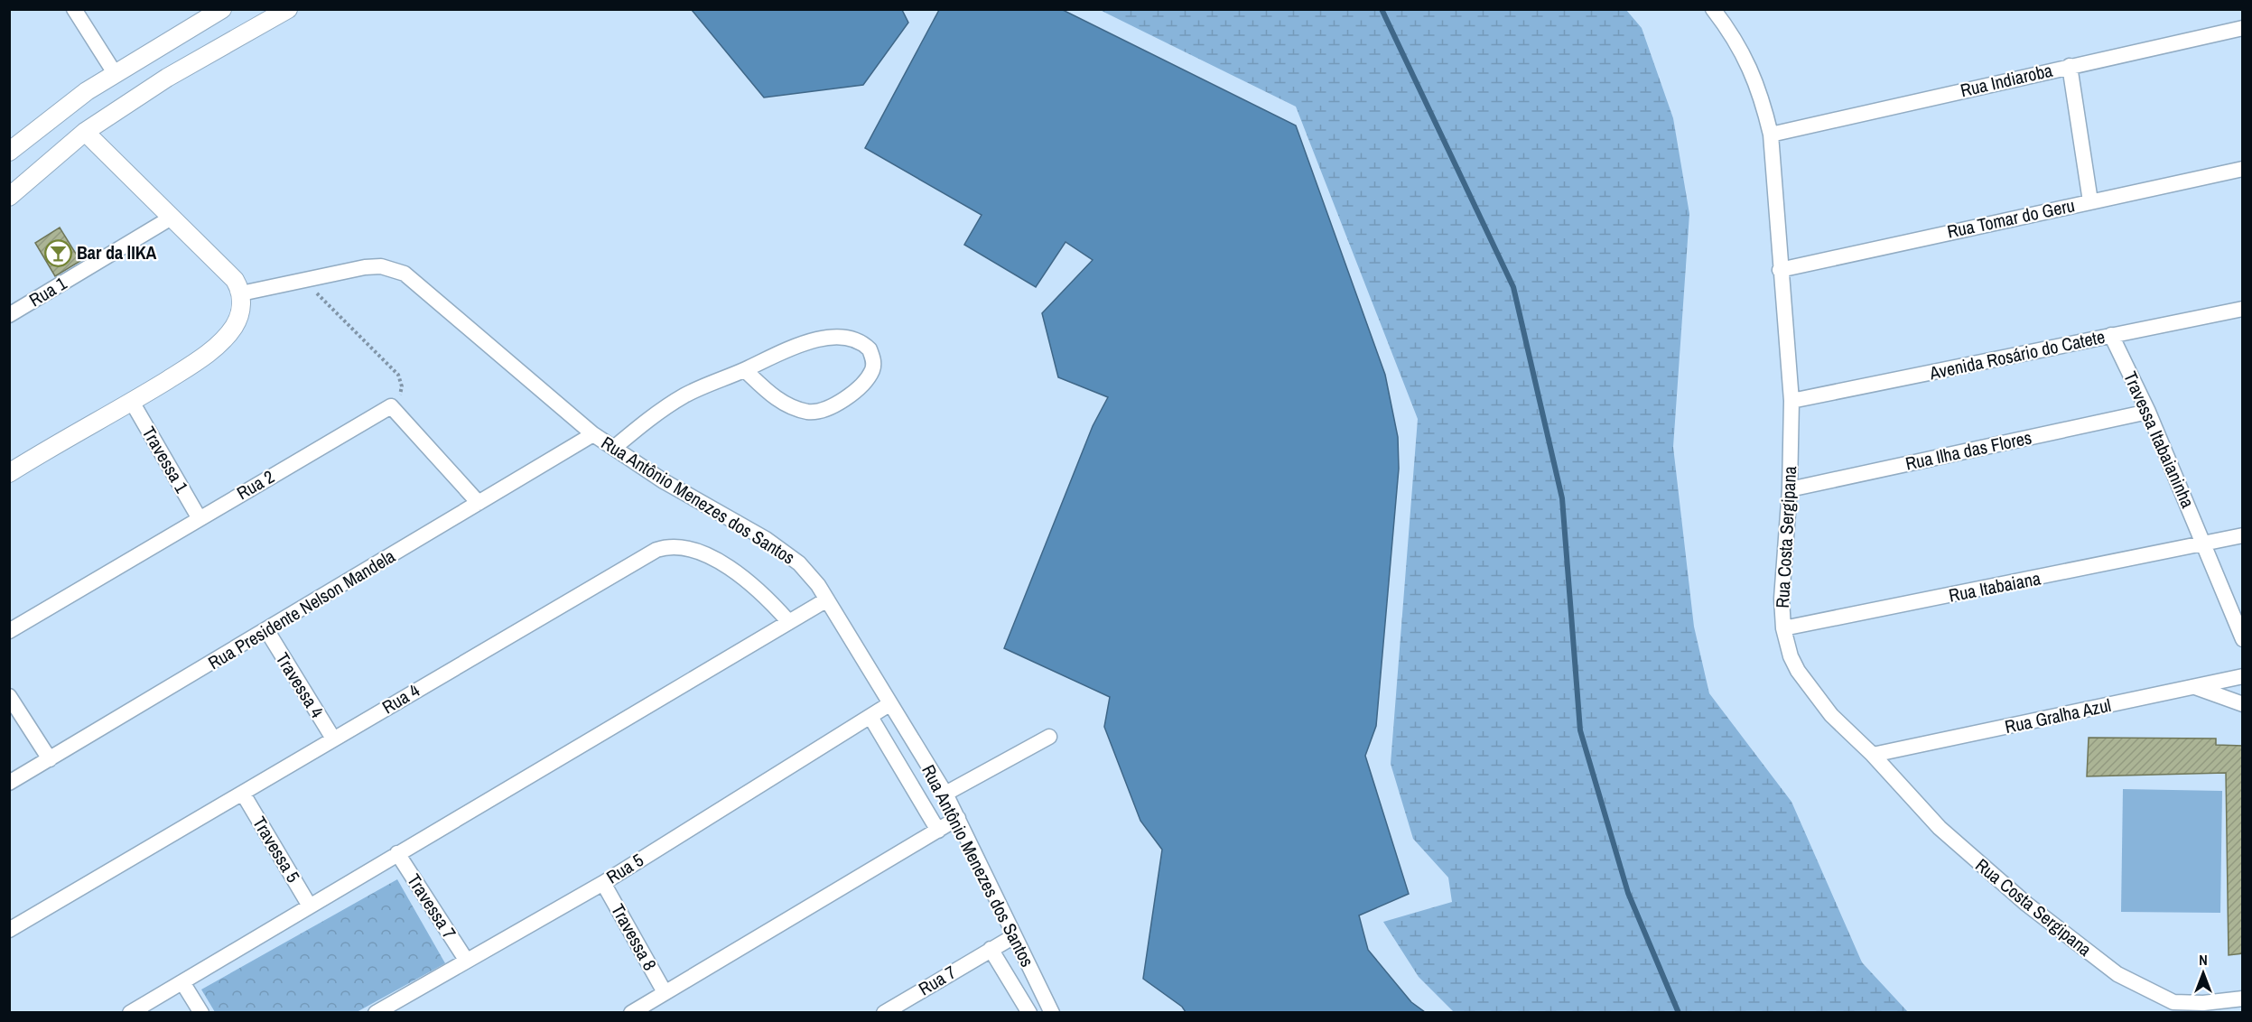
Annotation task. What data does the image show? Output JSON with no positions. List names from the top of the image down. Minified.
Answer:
{"streets":{"street":["Rua Indiaroba","Rua Tomar do Geru","Rua 1","Avenida Rosário do Catete","Travessa Itabaianinha","Rua Ilha das Flores","Travessa 1","Rua 2","Rua Antônio Menezes dos Santos","Rua Costa Sergipana","Rua Itabaiana","Rua Presidente Nelson Mandela","Travessa 4","Rua 4","Rua Gralha Azul","Travessa 5","Rua 5","Travessa 7","Travessa 8","Rua 7"]},"crossings":[["Rua Indiaroba","Rua Costa Sergipana"],["Rua Tomar do Geru","Rua Costa Sergipana"],["Avenida Rosário do Catete","Travessa Itabaianinha"],["Avenida Rosário do Catete","Rua Costa Sergipana"],["Travessa Itabaianinha","Rua Ilha das Flores"],["Travessa Itabaianinha","Rua Itabaiana"],["Rua Ilha das Flores","Rua Costa Sergipana"],["Travessa 1","Rua 2"],["Rua Antônio Menezes dos Santos","Rua Presidente Nelson Mandela"],["Rua Antônio Menezes dos Santos","Rua 5"],["Rua Antônio Menezes dos Santos","Rua 7"],["Rua Costa Sergipana","Rua Itabaiana"],["Rua Costa Sergipana","Rua Gralha Azul"],["Rua Presidente Nelson Mandela","Travessa 4"],["Travessa 4","Rua 4"],["Rua 4","Travessa 5"],["Rua 5","Travessa 7"],["Rua 5","Travessa 8"]],"places":{"bar":["Bar da lIKA"]},"north":"top"}
